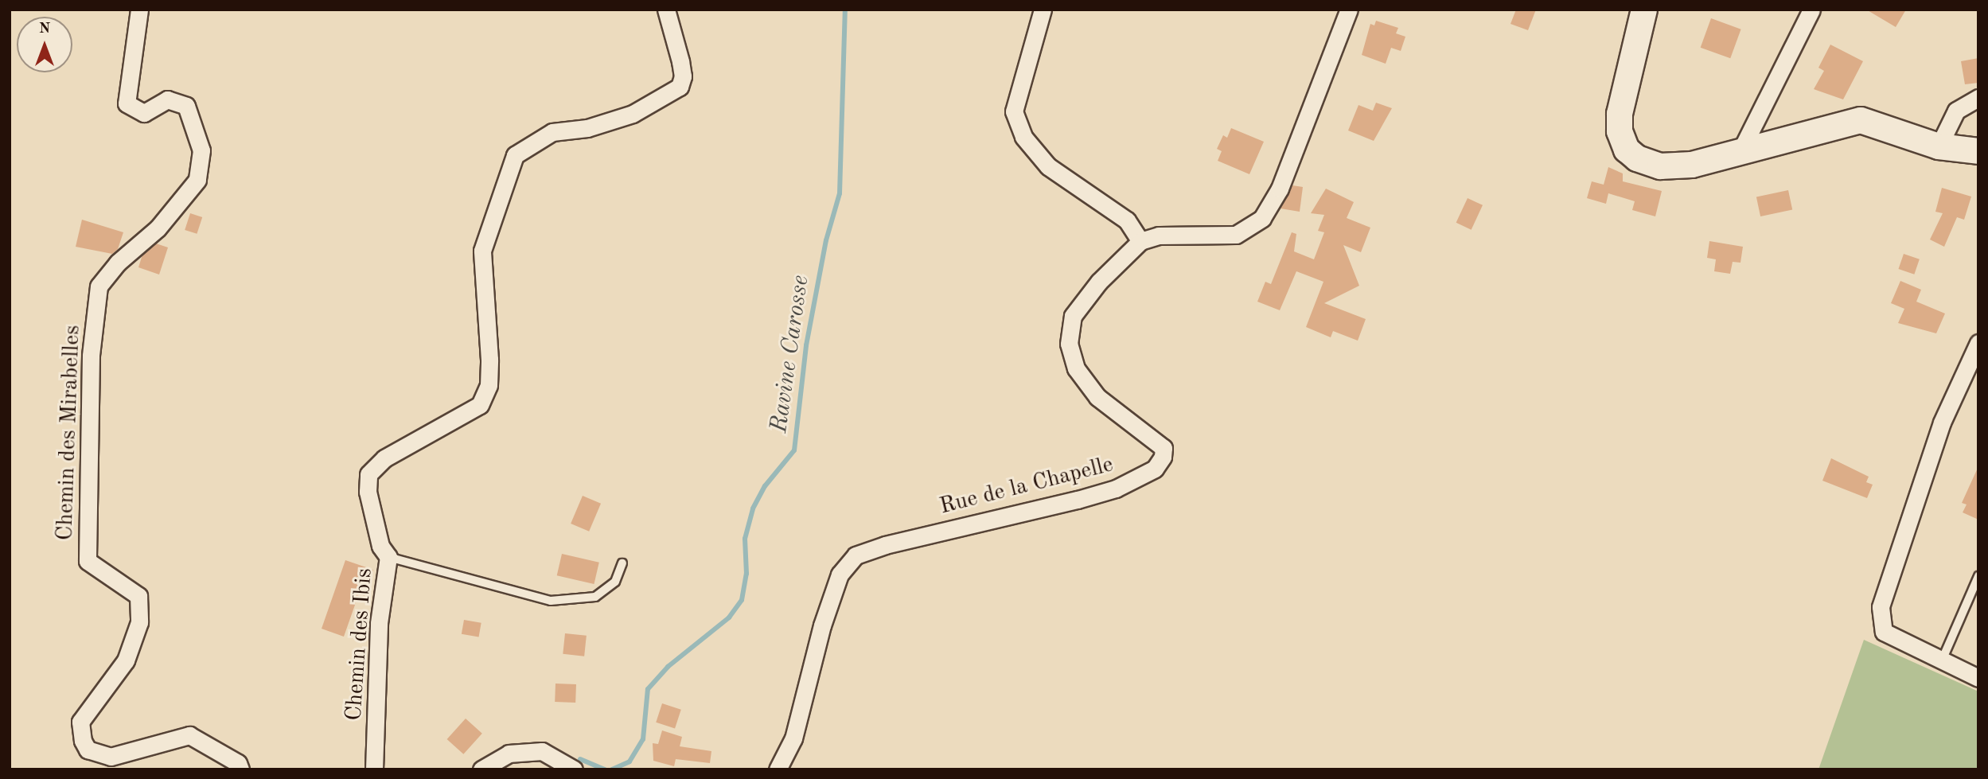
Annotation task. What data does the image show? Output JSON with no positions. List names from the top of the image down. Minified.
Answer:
{"streets":{"street":["Chemin des Mirabelles","Rue de la Chapelle","Chemin des Ibis"]},"water":["Ravine Carosse"],"north":"top"}
